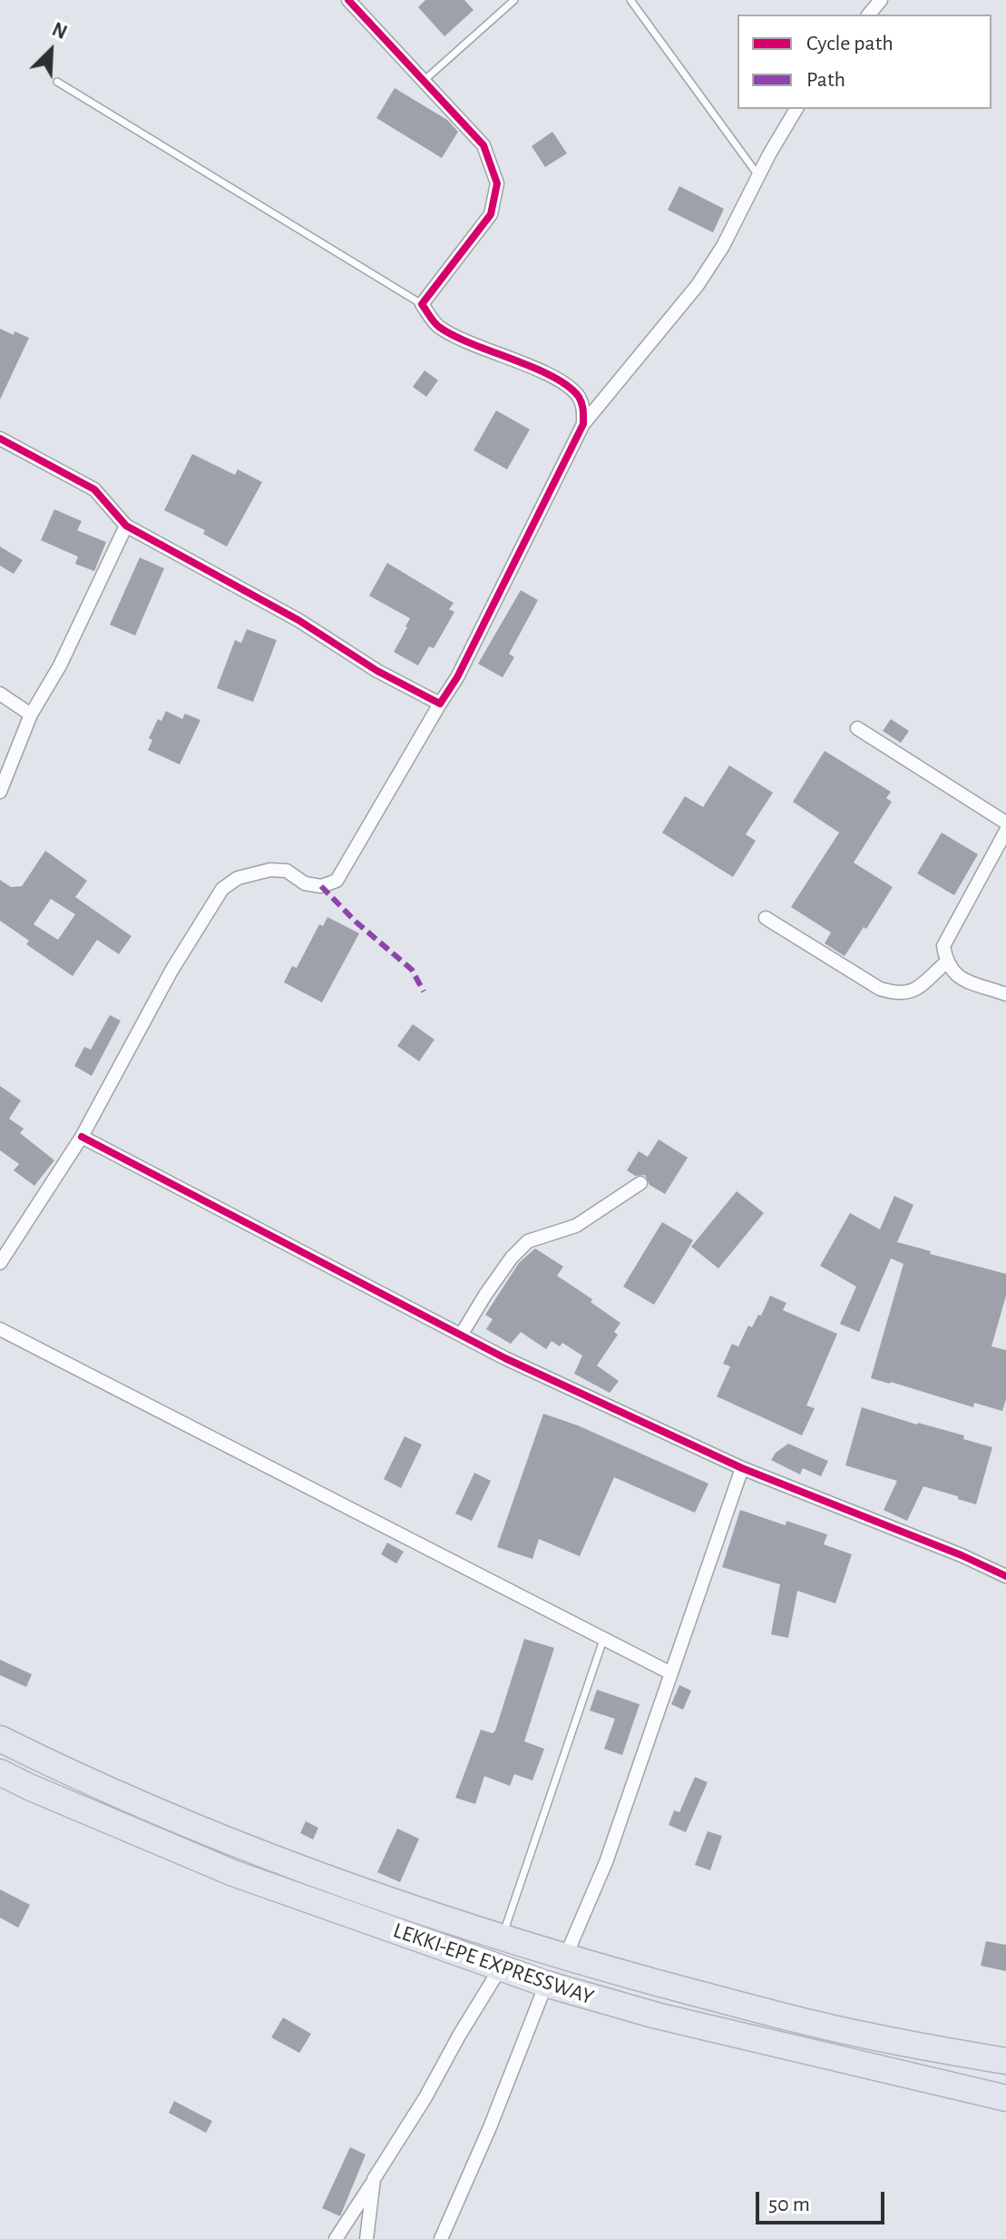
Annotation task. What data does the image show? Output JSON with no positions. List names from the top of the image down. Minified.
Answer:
{"streets":{"highway":["LEKKI-EPE EXPRESSWAY"]},"legend":["Cycle path","Path"],"scale_bar":"50 m","north":"top right"}
